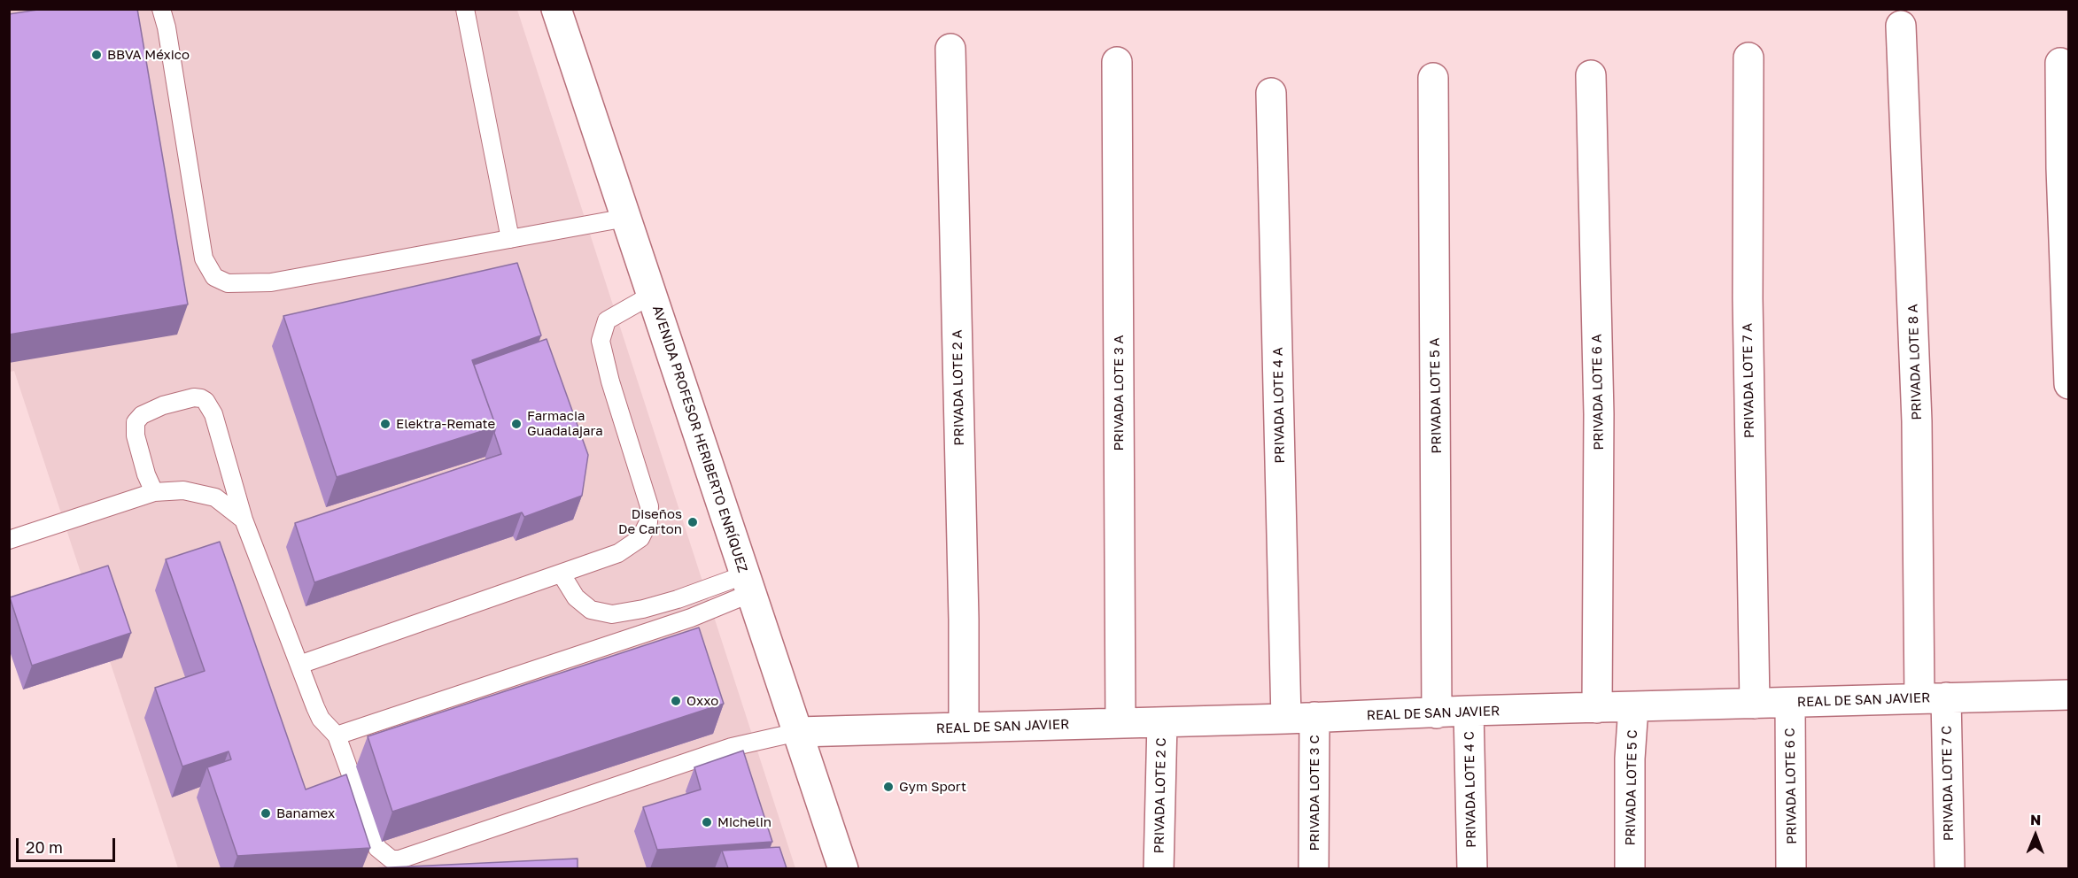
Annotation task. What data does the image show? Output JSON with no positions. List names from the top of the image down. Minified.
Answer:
{"streets":{"street":["PRIVADA LOTE 8 A","PRIVADA LOTE 7 A","PRIVADA LOTE 2 A","PRIVADA LOTE 6 A","PRIVADA LOTE 3 A","PRIVADA LOTE 5 A","PRIVADA LOTE 4 A","AVENIDA PROFESOR HERIBERTO ENRÍQUEZ","REAL DE SAN JAVIER","PRIVADA LOTE 7 C","PRIVADA LOTE 6 C","PRIVADA LOTE 5 C","PRIVADA LOTE 4 C","PRIVADA LOTE 3 C","PRIVADA LOTE 2 C"]},"crossings":[["PRIVADA LOTE 8 A","REAL DE SAN JAVIER"],["PRIVADA LOTE 8 A","PRIVADA LOTE 7 C"],["PRIVADA LOTE 7 A","REAL DE SAN JAVIER"],["PRIVADA LOTE 2 A","REAL DE SAN JAVIER"],["PRIVADA LOTE 6 A","REAL DE SAN JAVIER"],["PRIVADA LOTE 3 A","REAL DE SAN JAVIER"],["PRIVADA LOTE 5 A","REAL DE SAN JAVIER"],["PRIVADA LOTE 4 A","REAL DE SAN JAVIER"],["PRIVADA LOTE 4 A","PRIVADA LOTE 3 C"],["AVENIDA PROFESOR HERIBERTO ENRÍQUEZ","REAL DE SAN JAVIER"],["REAL DE SAN JAVIER","PRIVADA LOTE 7 C"],["REAL DE SAN JAVIER","PRIVADA LOTE 6 C"],["REAL DE SAN JAVIER","PRIVADA LOTE 5 C"],["REAL DE SAN JAVIER","PRIVADA LOTE 4 C"],["REAL DE SAN JAVIER","PRIVADA LOTE 3 C"],["REAL DE SAN JAVIER","PRIVADA LOTE 2 C"]],"places":["BBVA México","Elektra-Remate","Farmacia Guadalajara","Diseños De Carton","Oxxo","Gym Sport","Banamex","Michelin"],"scale_bar":"20 m","north":"top"}
